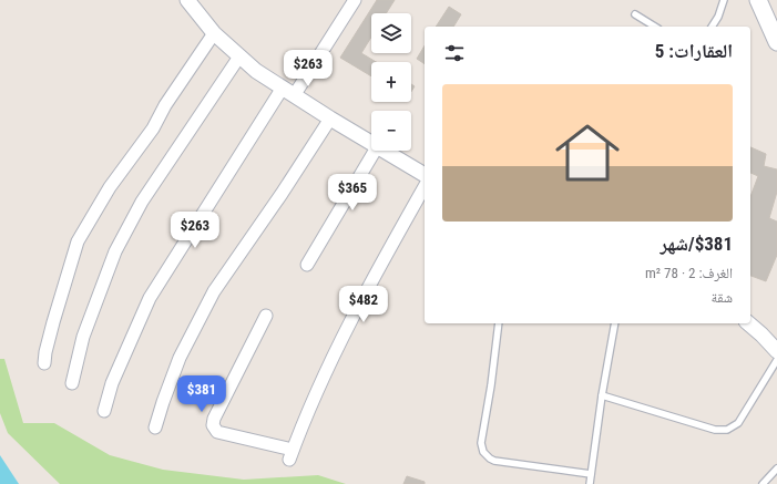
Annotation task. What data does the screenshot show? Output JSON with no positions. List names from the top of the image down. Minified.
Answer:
{"page":{"map_buttons":["+","−"],"heading":"العقارات: 5","price":["$263","$365","$263","$482","$381"],"list":[{"name":"$381/شهر","note":"الغرف: 2 · 78 m² · شقة"}]}}
